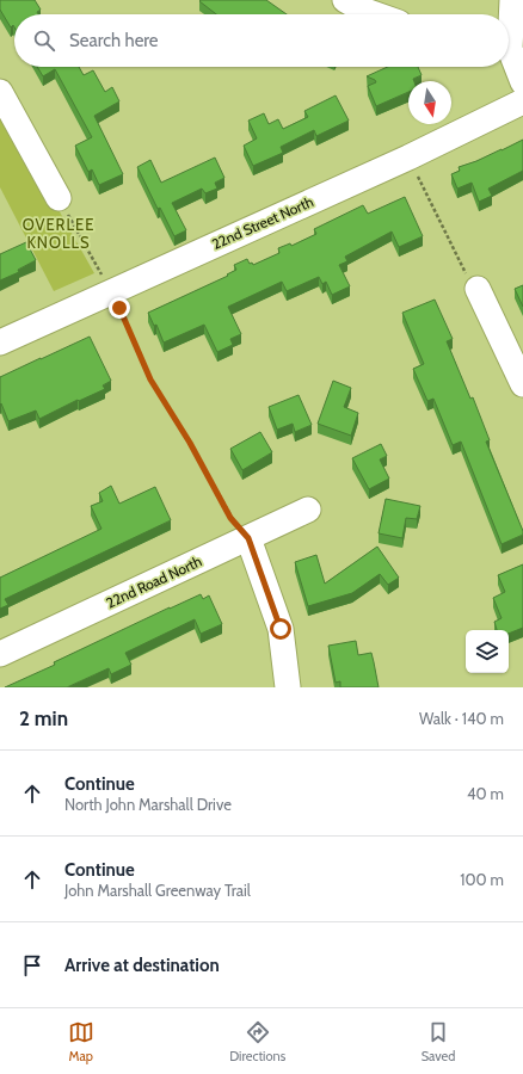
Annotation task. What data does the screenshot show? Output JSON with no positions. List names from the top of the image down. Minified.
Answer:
{"streets":{"street":["22nd Street North","22nd Road North"]},"districts":["OVERLEE KNOLLS"],"north":"bottom","page":{"search":"Search here","heading":["2 min","Walk · 140 m"],"list":[["Continue","North John Marshall Drive","40 m"],["Continue","John Marshall Greenway Trail","100 m"],"Arrive at destination"],"nav":["Map","Directions","Saved"]}}
